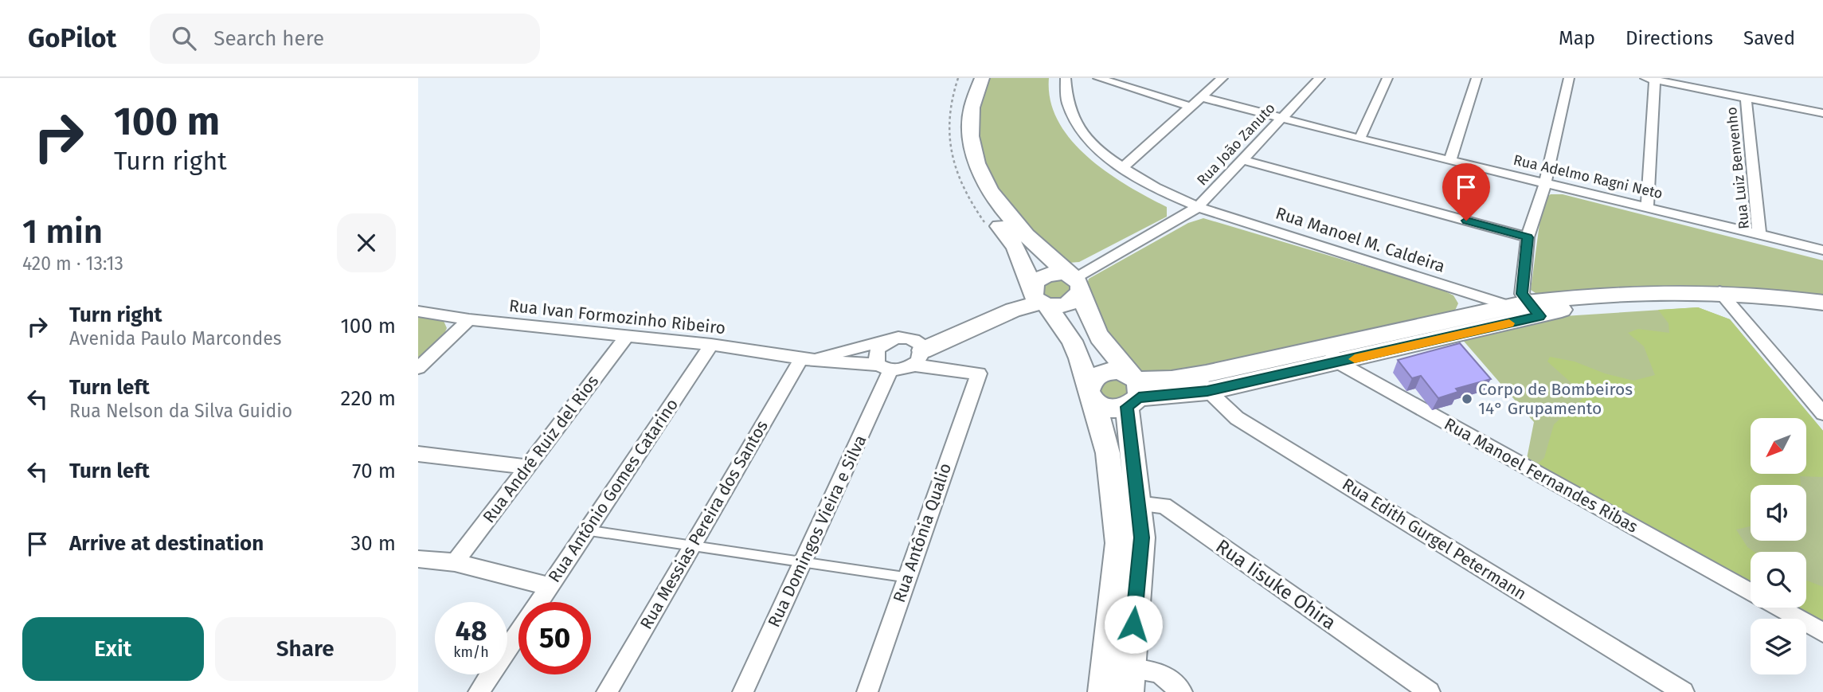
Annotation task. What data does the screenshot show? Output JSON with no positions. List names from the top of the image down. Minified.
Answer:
{"streets":{"street":["Rua João Zanuto","Rua Luiz Benvenho","Rua Adelmo Ragni Neto","Rua Manoel M. Caldeira","Rua Ivan Formozinho Ribeiro","Rua André Ruiz del Rios","Rua Manoel Fernandes Ribas","Rua Antônio Gomes Catarino","Rua Messias Pereira dos Santos","Rua Domingos Vieira e Silva","Rua Antônia Qualio","Rua Edith Gurgel Petermann","Rua Iisuke Ohira"]},"crossings":[["Rua João Zanuto","Rua Adelmo Ragni Neto"],["Rua João Zanuto","Rua Manoel M. Caldeira"],["Rua Luiz Benvenho","Rua Adelmo Ragni Neto"],["Rua Ivan Formozinho Ribeiro","Rua André Ruiz del Rios"],["Rua Ivan Formozinho Ribeiro","Rua Antônio Gomes Catarino"],["Rua Ivan Formozinho Ribeiro","Rua Messias Pereira dos Santos"],["Rua Ivan Formozinho Ribeiro","Rua Domingos Vieira e Silva"],["Rua Ivan Formozinho Ribeiro","Rua Antônia Qualio"],["Rua Domingos Vieira e Silva","Rua Antônia Qualio"]],"places":["Corpo de Bombeiros 14° Grupamento"],"north":"bottom left","page":{"header":"GoPilot","search":"Search here","nav":["Map","Directions","Saved"],"turn":["100 m","Turn right"],"heading":["1 min","420 m · 13:13"],"list":[{"name":"Turn right","note":"Avenida Paulo Marcondes","value":"100 m"},{"name":"Turn left","note":"Rua Nelson da Silva Guidio","value":"220 m"},{"name":"Turn left","value":"70 m"},{"name":"Arrive at destination","value":"30 m"}],"speed":"48 km/h","limit":"50","buttons":["Exit","Share"]}}
